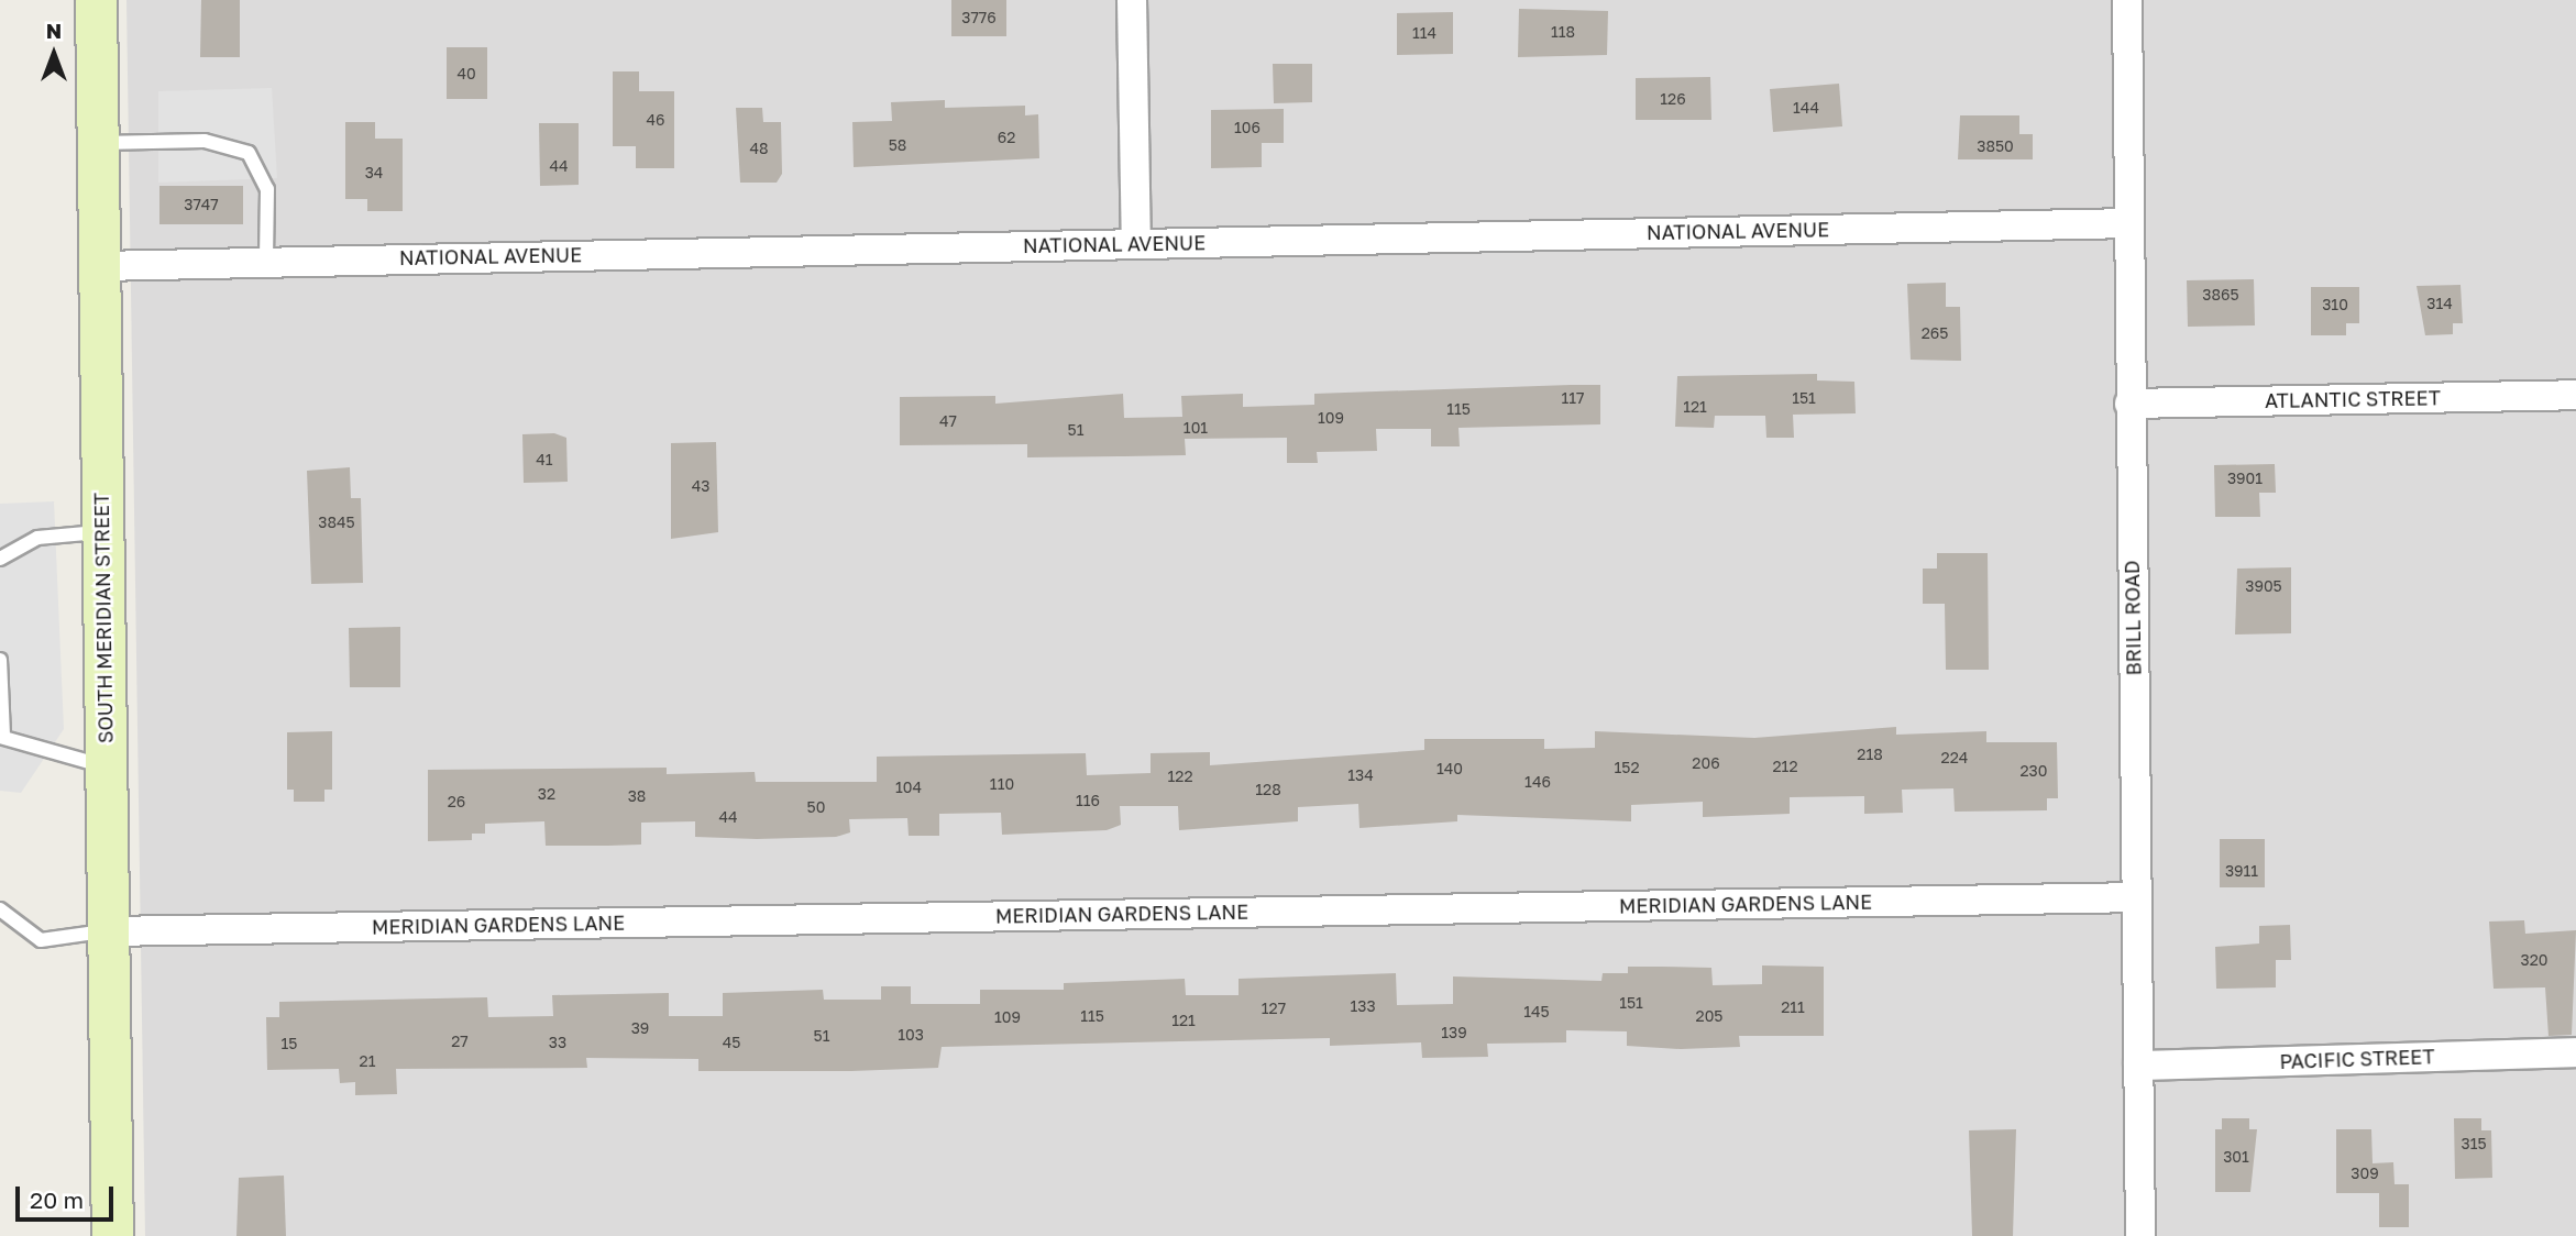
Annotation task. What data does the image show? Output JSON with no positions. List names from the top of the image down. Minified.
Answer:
{"streets":{"main road":["SOUTH MERIDIAN STREET"],"street":["NATIONAL AVENUE","ATLANTIC STREET","BRILL ROAD","MERIDIAN GARDENS LANE","PACIFIC STREET"]},"crossings":[["NATIONAL AVENUE","SOUTH MERIDIAN STREET"],["NATIONAL AVENUE","BRILL ROAD"],["ATLANTIC STREET","BRILL ROAD"],["SOUTH MERIDIAN STREET","MERIDIAN GARDENS LANE"],["BRILL ROAD","MERIDIAN GARDENS LANE"],["BRILL ROAD","PACIFIC STREET"]],"house_numbers":["3776","118","114","40","126","144","46","106","62","58","3850","48","44","34","3747","3865","314","310","265","117","151","121","115","109","47","101","51","41","3901","43","3845","3905","218","224","206","212","152","140","230","134","122","146","110","104","128","32","38","116","26","50","44","3911","320","151","133","211","127","145","115","205","109","121","39","139","103","51","27","33","45","15","21","315","301","309"],"scale_bar":"20 m","north":"top"}
